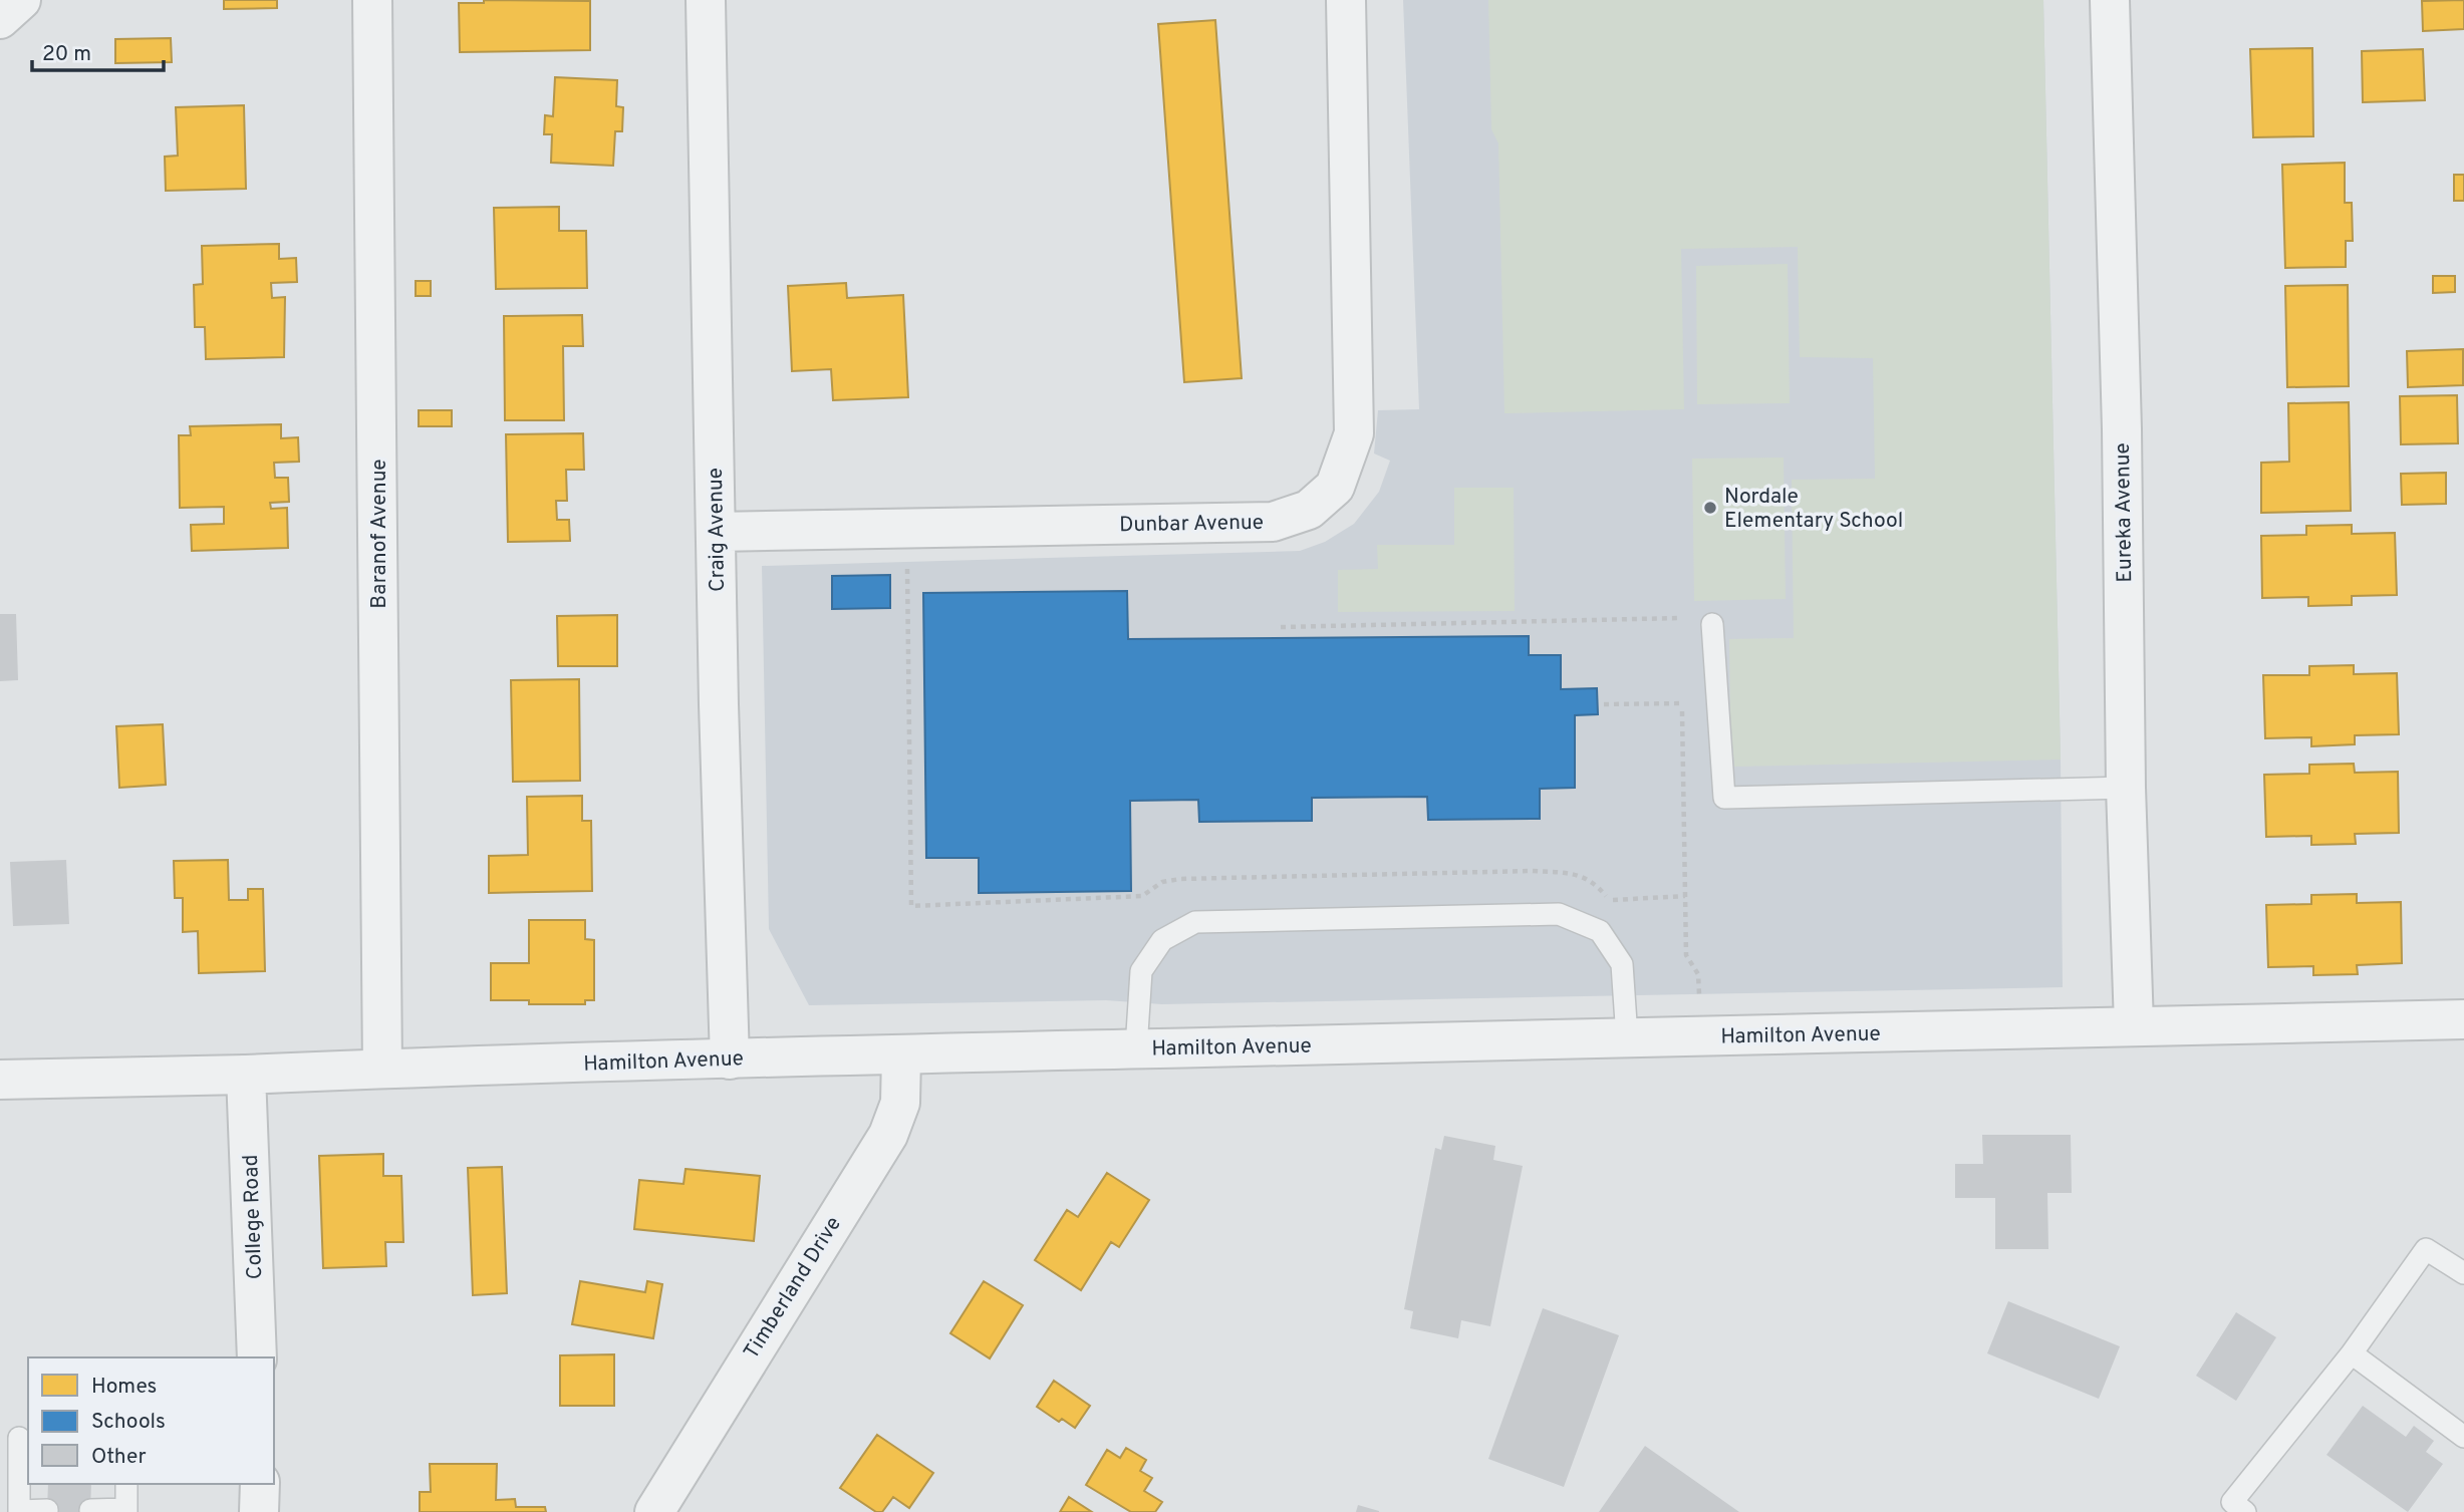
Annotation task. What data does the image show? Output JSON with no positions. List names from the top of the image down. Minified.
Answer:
{"streets":{"street":["Eureka Avenue","Dunbar Avenue","Craig Avenue","Baranof Avenue","Hamilton Avenue","College Road","Timberland Drive"]},"crossings":[["Eureka Avenue","Hamilton Avenue"],["Dunbar Avenue","Craig Avenue"],["Craig Avenue","Hamilton Avenue"],["Baranof Avenue","Hamilton Avenue"],["Hamilton Avenue","College Road"],["Hamilton Avenue","Timberland Drive"]],"places":["Nordale Elementary School"],"legend":["Homes","Schools","Other"],"scale_bar":"20 m"}
